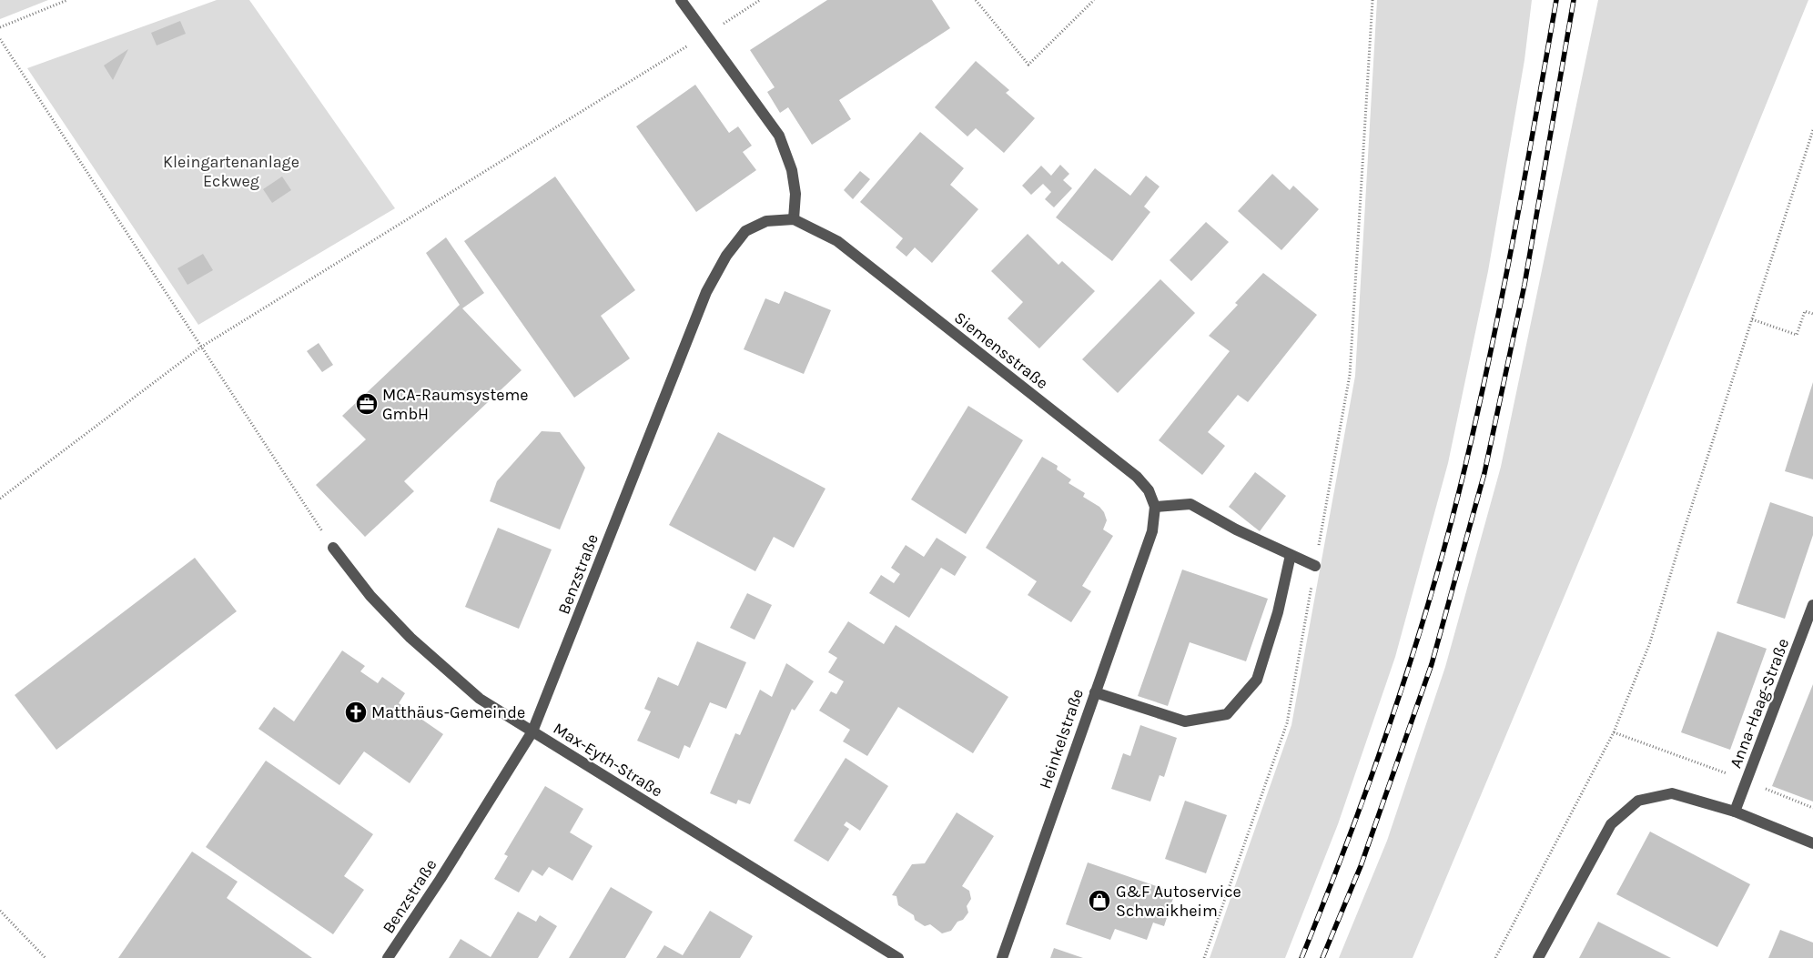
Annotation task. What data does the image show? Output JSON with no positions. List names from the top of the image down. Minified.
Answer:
{"streets":{"street":["Siemensstraße","Benzstraße","Anna-Haag-Straße","Heinkelstraße","Max-Eyth-Straße"]},"crossings":[["Siemensstraße","Benzstraße"],["Siemensstraße","Heinkelstraße"],["Benzstraße","Max-Eyth-Straße"]],"parks":["Kleingartenanlage Eckweg"],"places":{"office":["MCA-Raumsysteme GmbH"],"church":["Matthäus-Gemeinde"],"shop":["G&F Autoservice Schwaikheim"]}}
